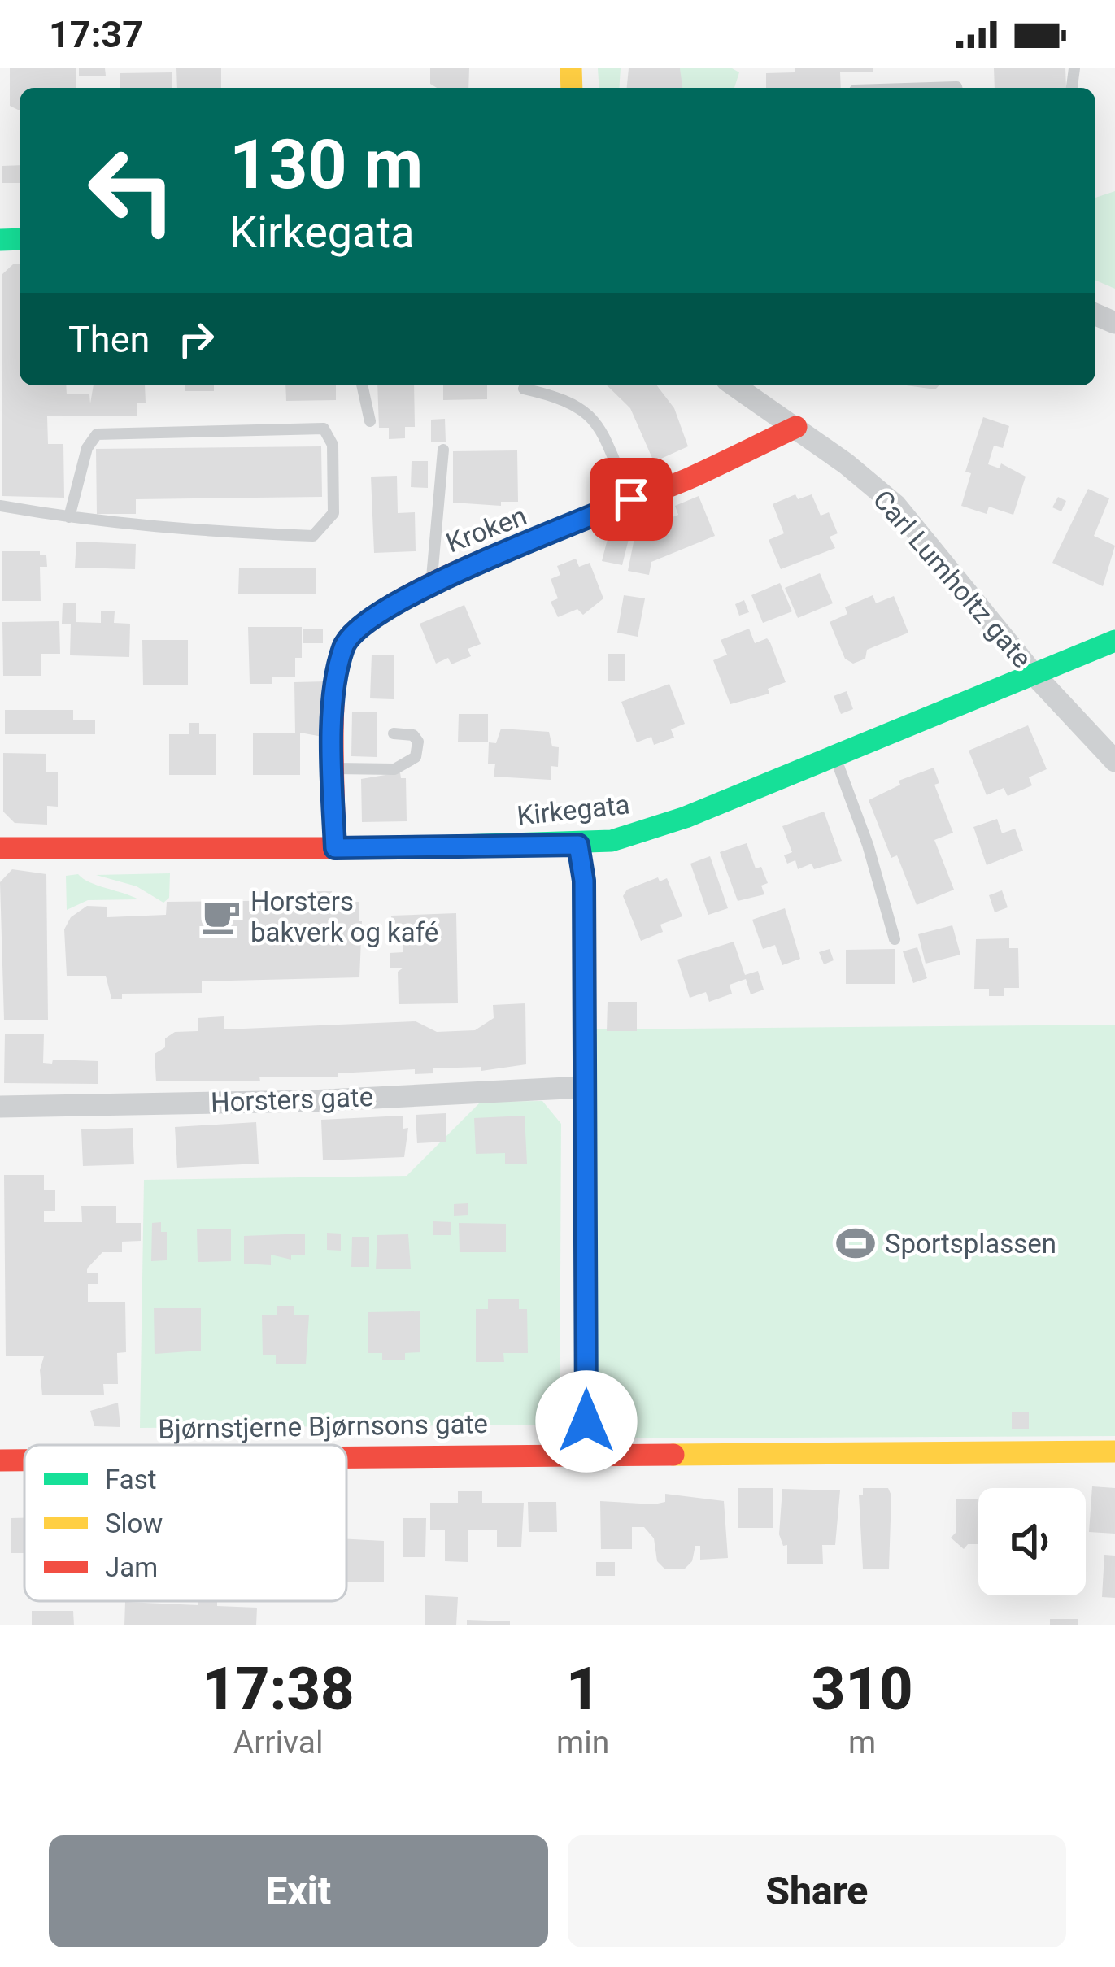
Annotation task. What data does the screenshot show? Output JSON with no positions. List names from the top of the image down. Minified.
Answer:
{"streets":{"street":["Kroken","Carl Lumholtz gate","Kirkegata","Horsters gate","Bjørnstjerne Bjørnsons gate"]},"crossings":[["Kroken","Carl Lumholtz gate"],["Kroken","Kirkegata"],["Carl Lumholtz gate","Kirkegata"]],"places":{"cafe":["Horsters bakverk og kafé"],"sports":["Sportsplassen"]},"legend":["Fast","Slow","Jam"],"page":{"status":"17:37","turn":["130 m","Kirkegata"],"then":"Then","eta":["17:38","Arrival","1","min","310","m"],"buttons":["Exit","Share"]}}
